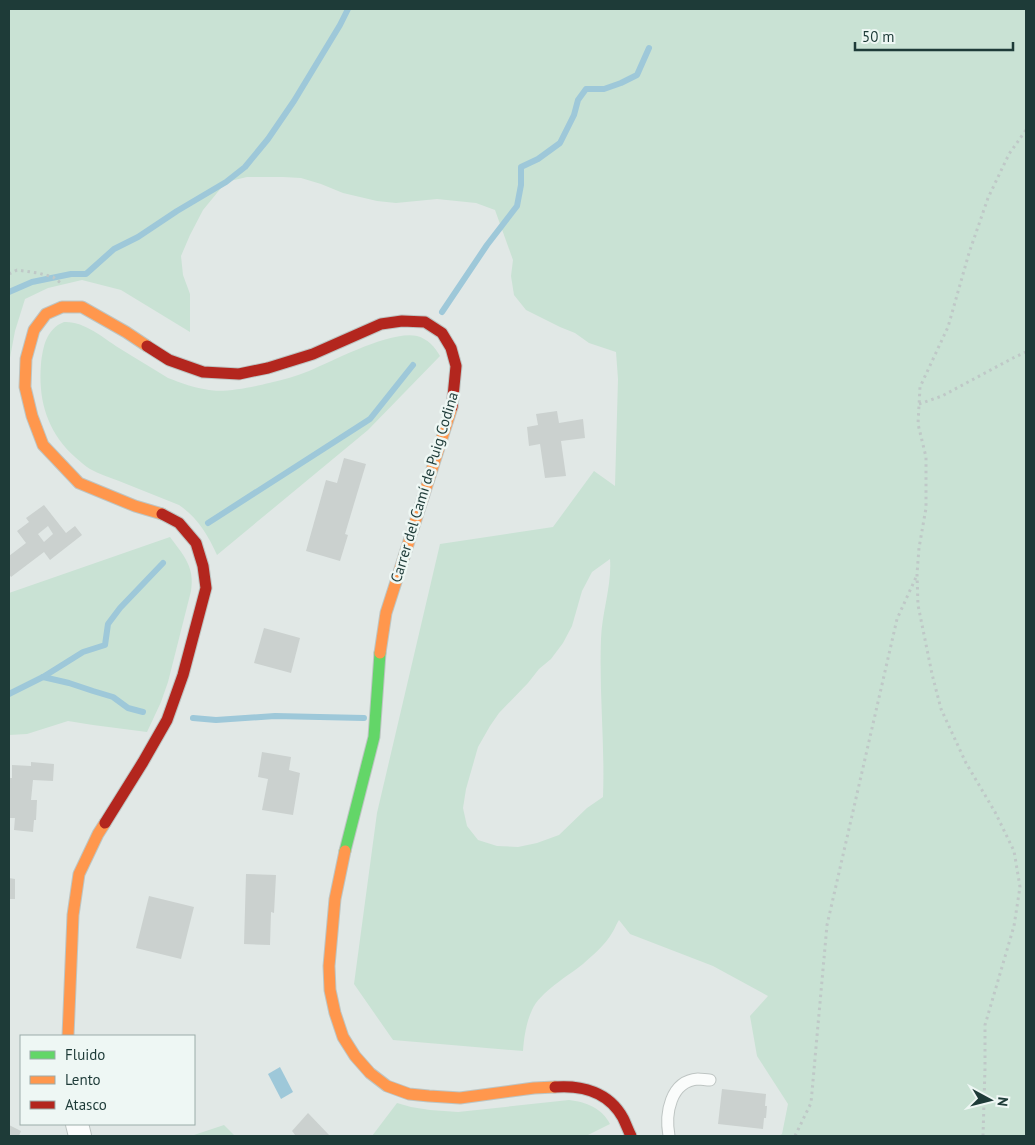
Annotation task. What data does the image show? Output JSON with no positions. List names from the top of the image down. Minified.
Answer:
{"streets":{"street":["Carrer del Camí de Puig Codina"]},"legend":["Fluido","Lento","Atasco"],"scale_bar":"50 m","north":"right"}
